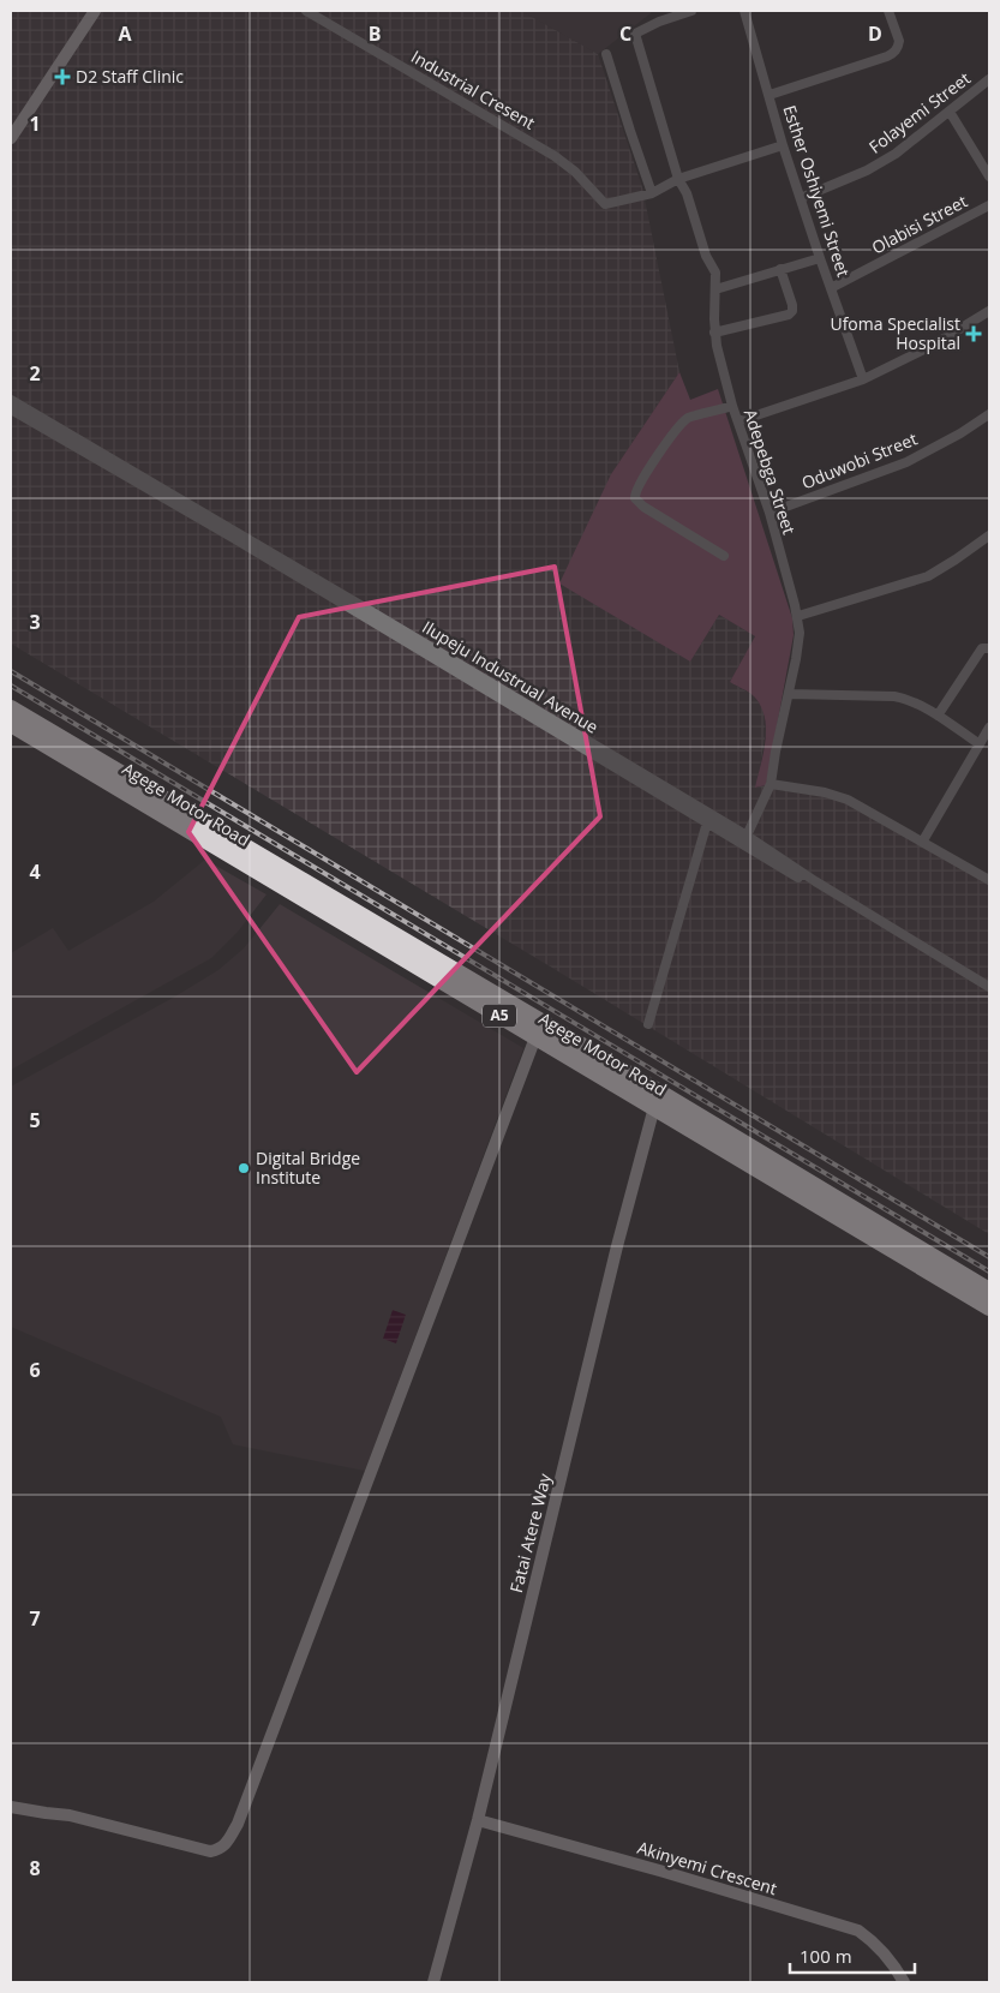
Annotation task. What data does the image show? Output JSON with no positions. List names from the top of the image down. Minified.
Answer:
{"streets":{"highway":["Agege Motor Road","A5"],"street":["Industrial Cresent","Folayemi Street","Esther Oshiyemi Street","Olabisi Street","Oduwobi Street","Adepebga Street","Ilupeju Industrual Avenue","Fatai Atere Way","Akinyemi Crescent"]},"crossings":[["Folayemi Street","Esther Oshiyemi Street"],["Esther Oshiyemi Street","Olabisi Street"],["Oduwobi Street","Adepebga Street"],["Adepebga Street","Ilupeju Industrual Avenue"],["Agege Motor Road","Fatai Atere Way"],["Fatai Atere Way","Akinyemi Crescent"]],"places":{"health":["D2 Staff Clinic","Ufoma Specialist Hospital"],"other":["Digital Bridge Institute"]},"scale_bar":"100 m","grid":{"columns":["A","B","C","D"],"rows":["1","2","3","4","5","6","7","8"]}}
